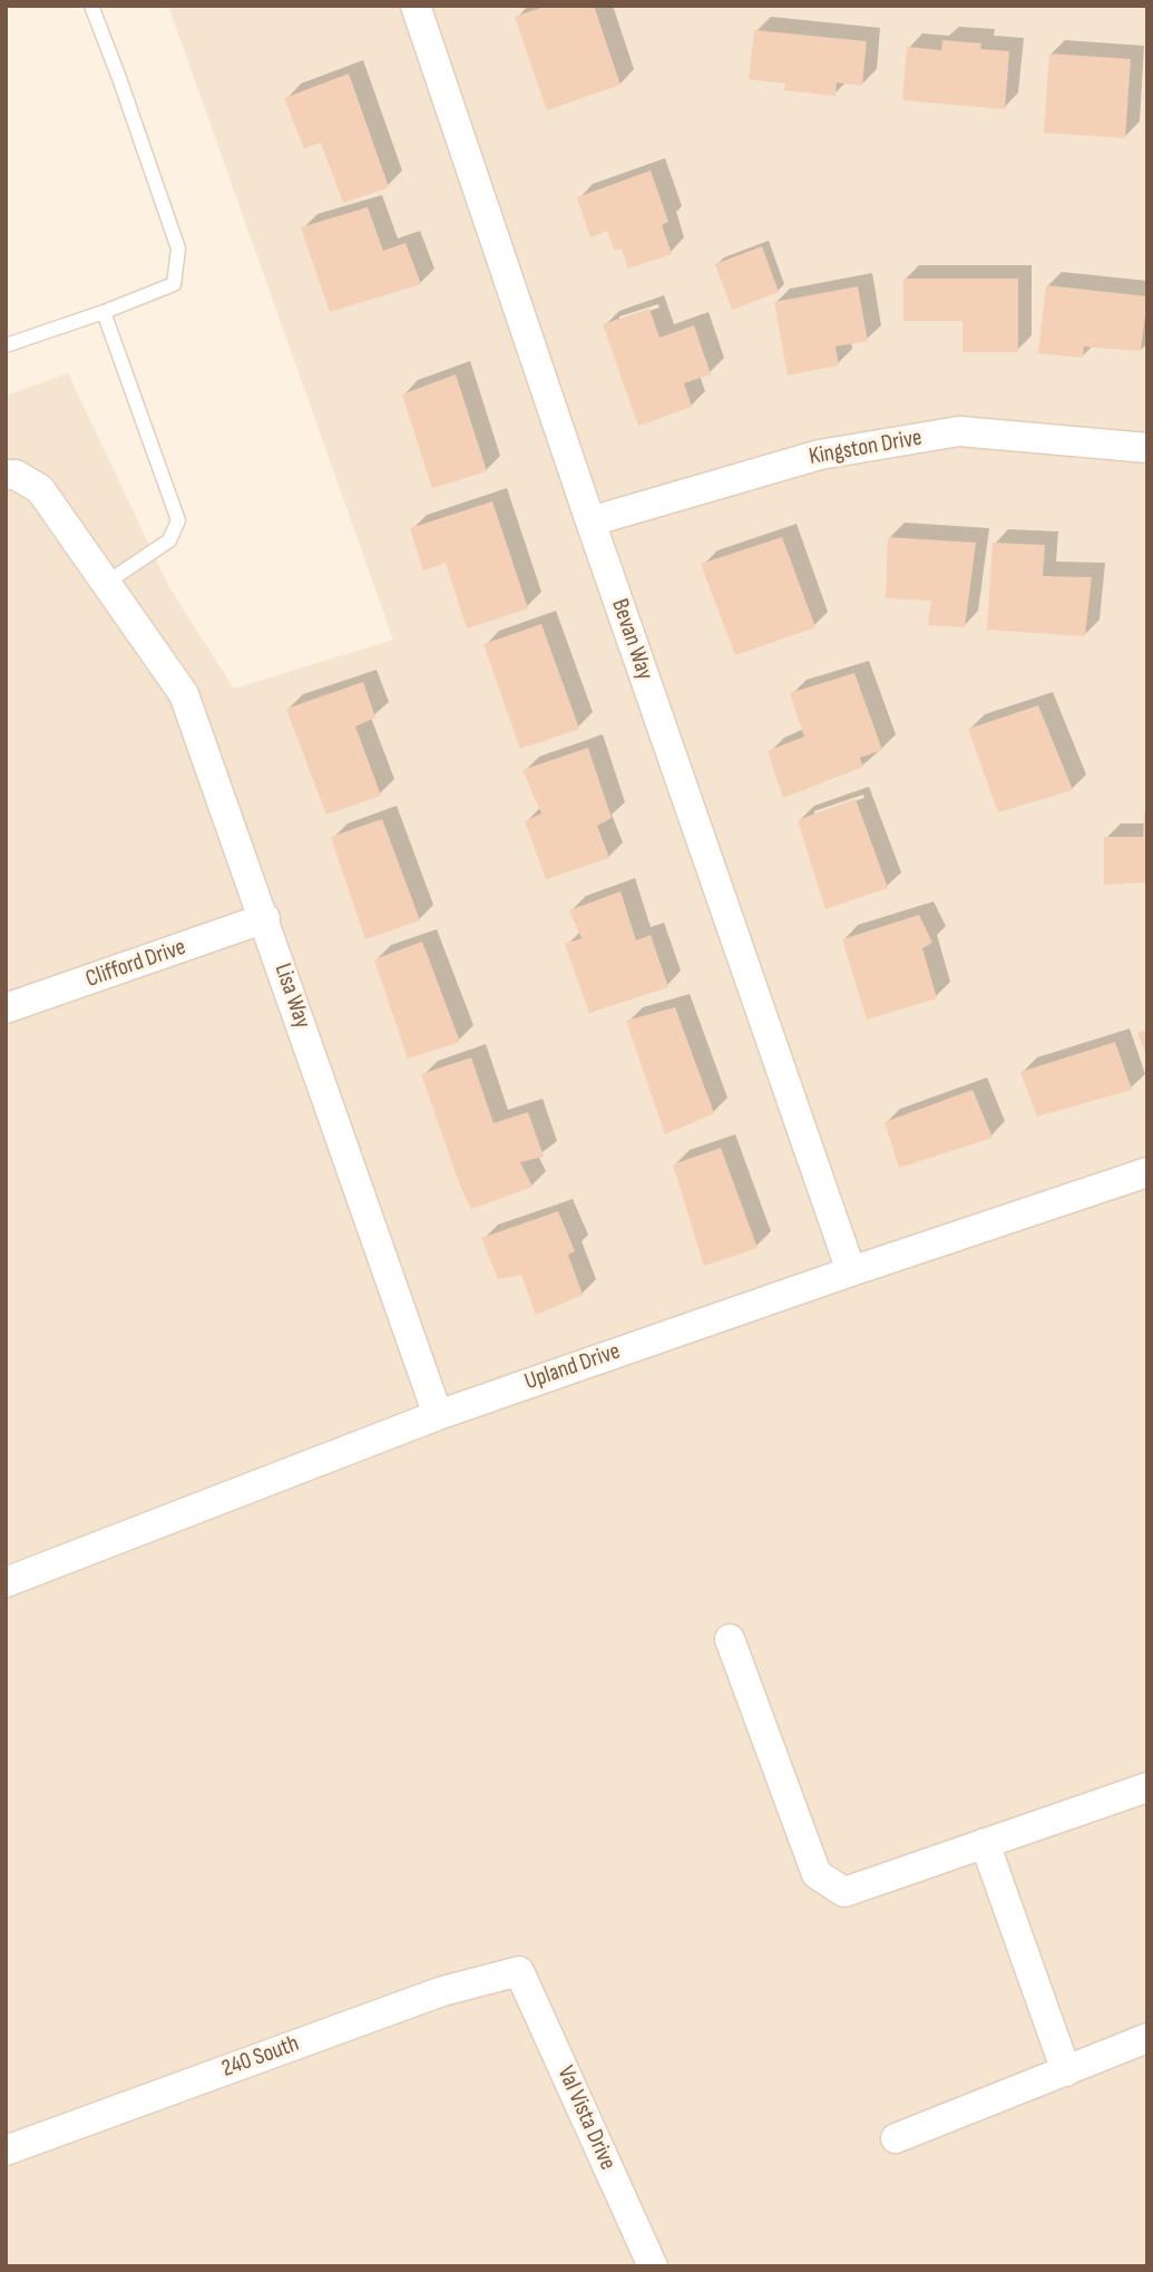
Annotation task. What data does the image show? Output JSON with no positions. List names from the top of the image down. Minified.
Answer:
{"streets":{"street":["Kingston Drive","Bevan Way","Clifford Drive","Lisa Way","Upland Drive","240 South","Val Vista Drive"]},"crossings":[["Kingston Drive","Bevan Way"],["Bevan Way","Upland Drive"],["Clifford Drive","Lisa Way"],["Lisa Way","Upland Drive"],["240 South","Val Vista Drive"]]}
